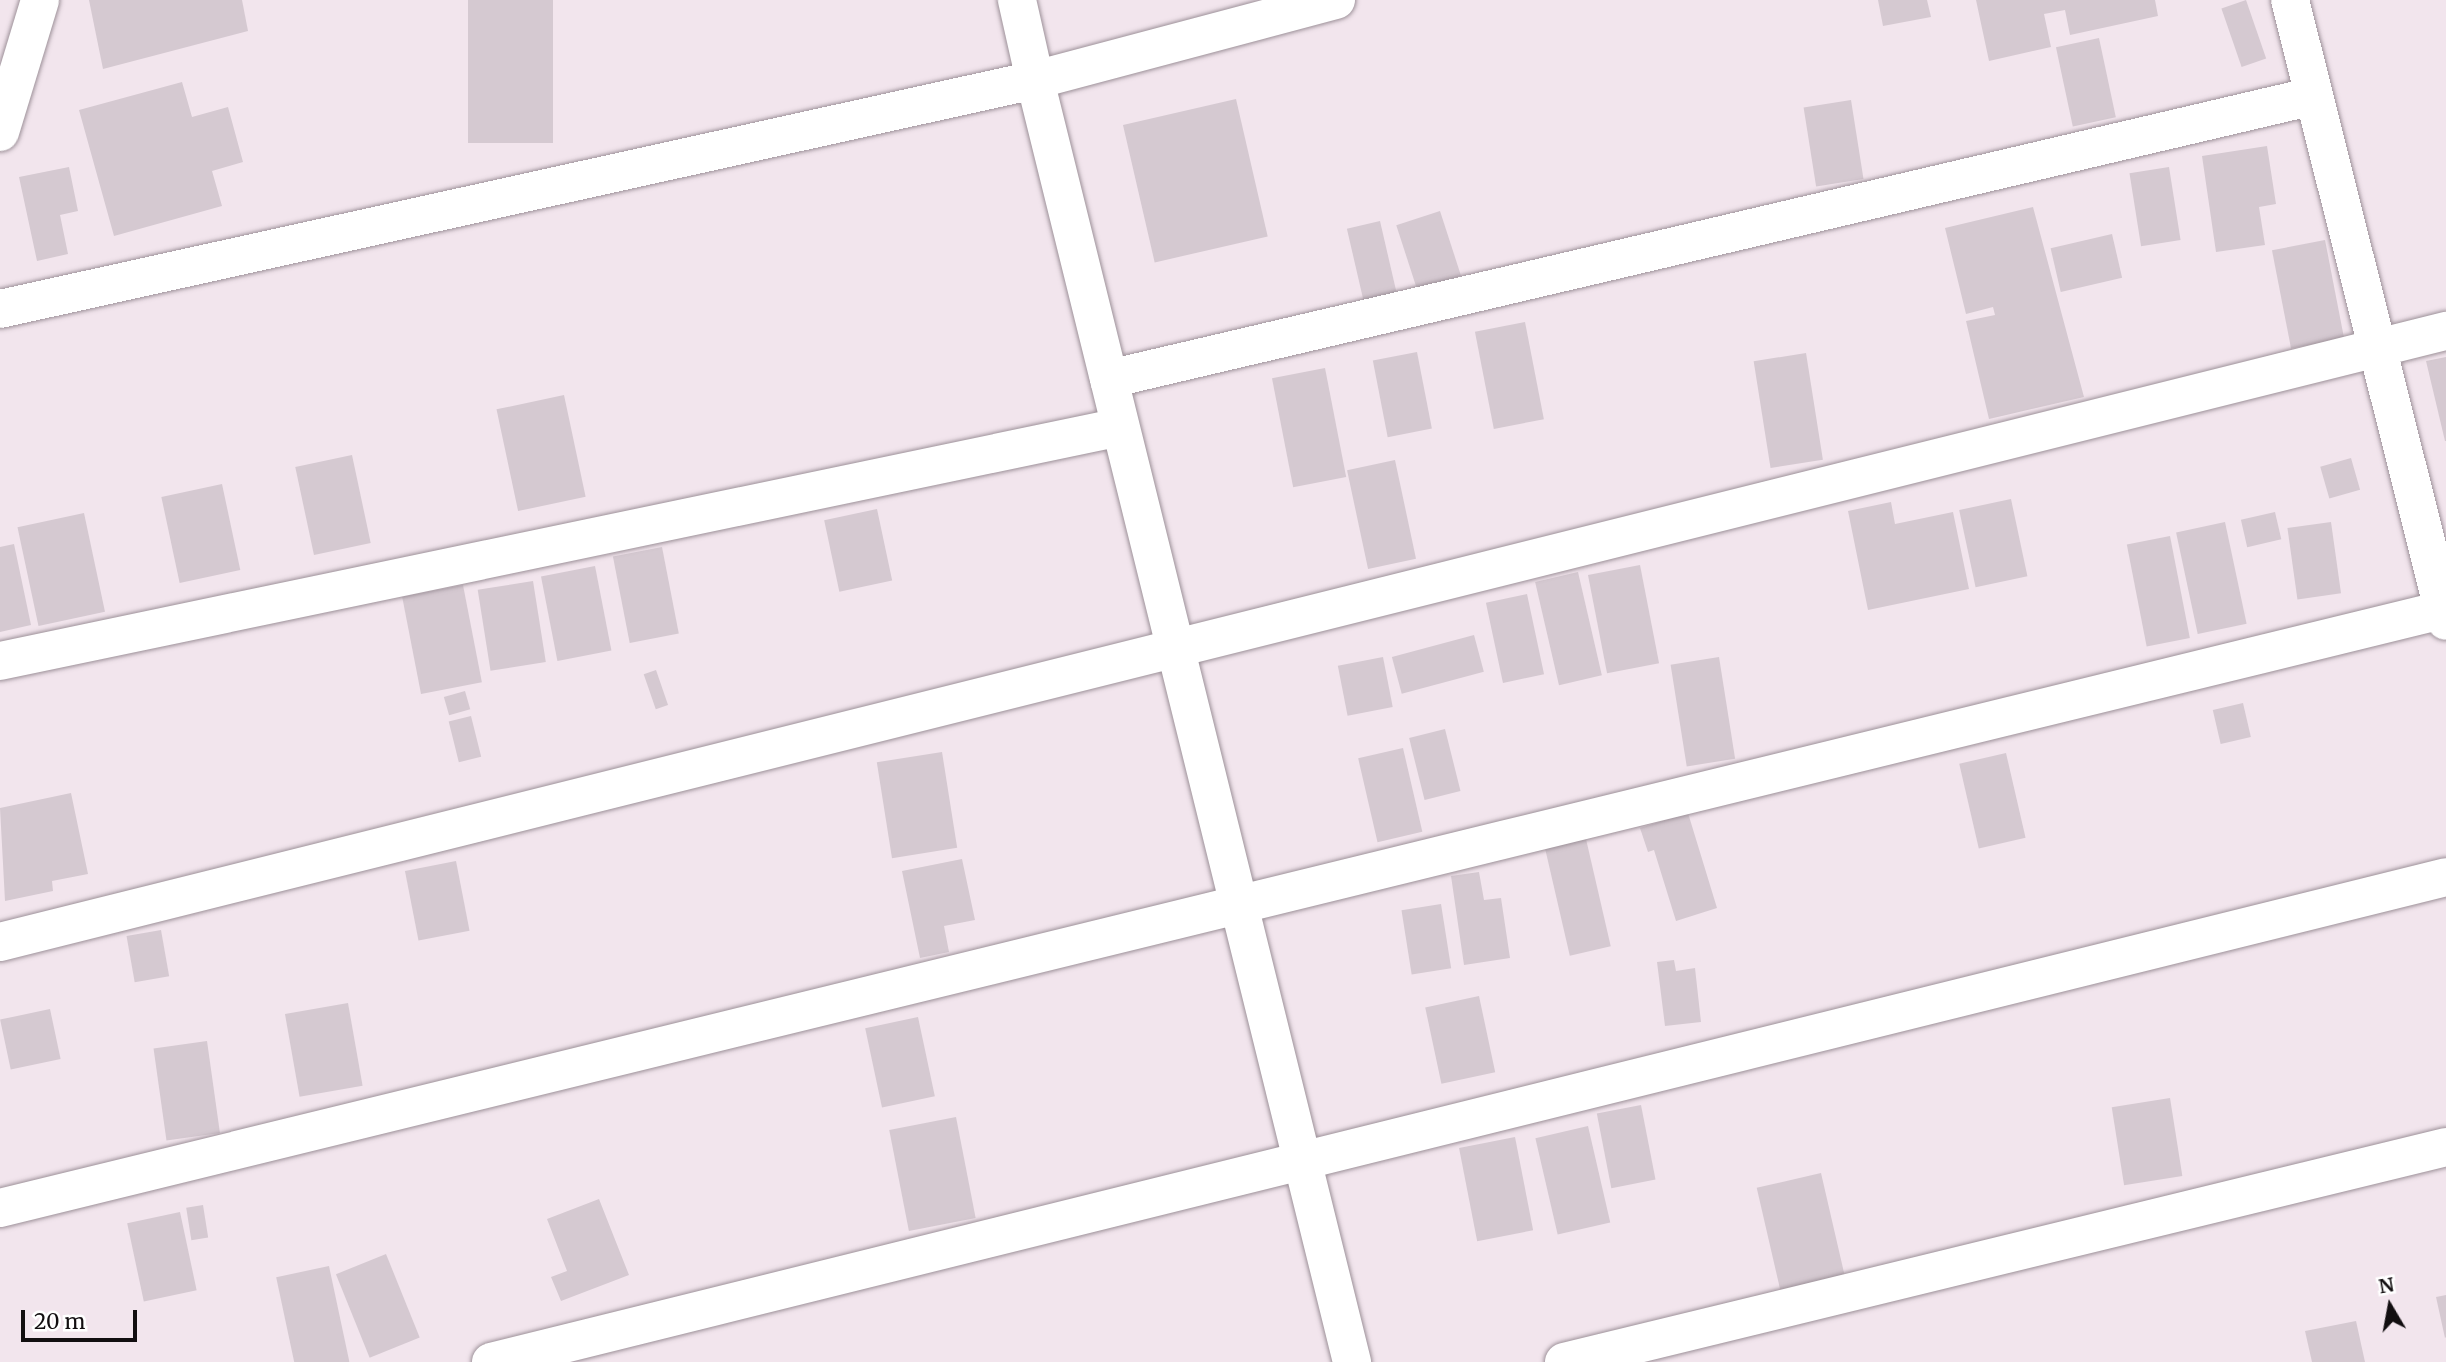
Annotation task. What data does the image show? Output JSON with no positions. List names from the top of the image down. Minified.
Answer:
{"scale_bar":"20 m","north":"top"}
